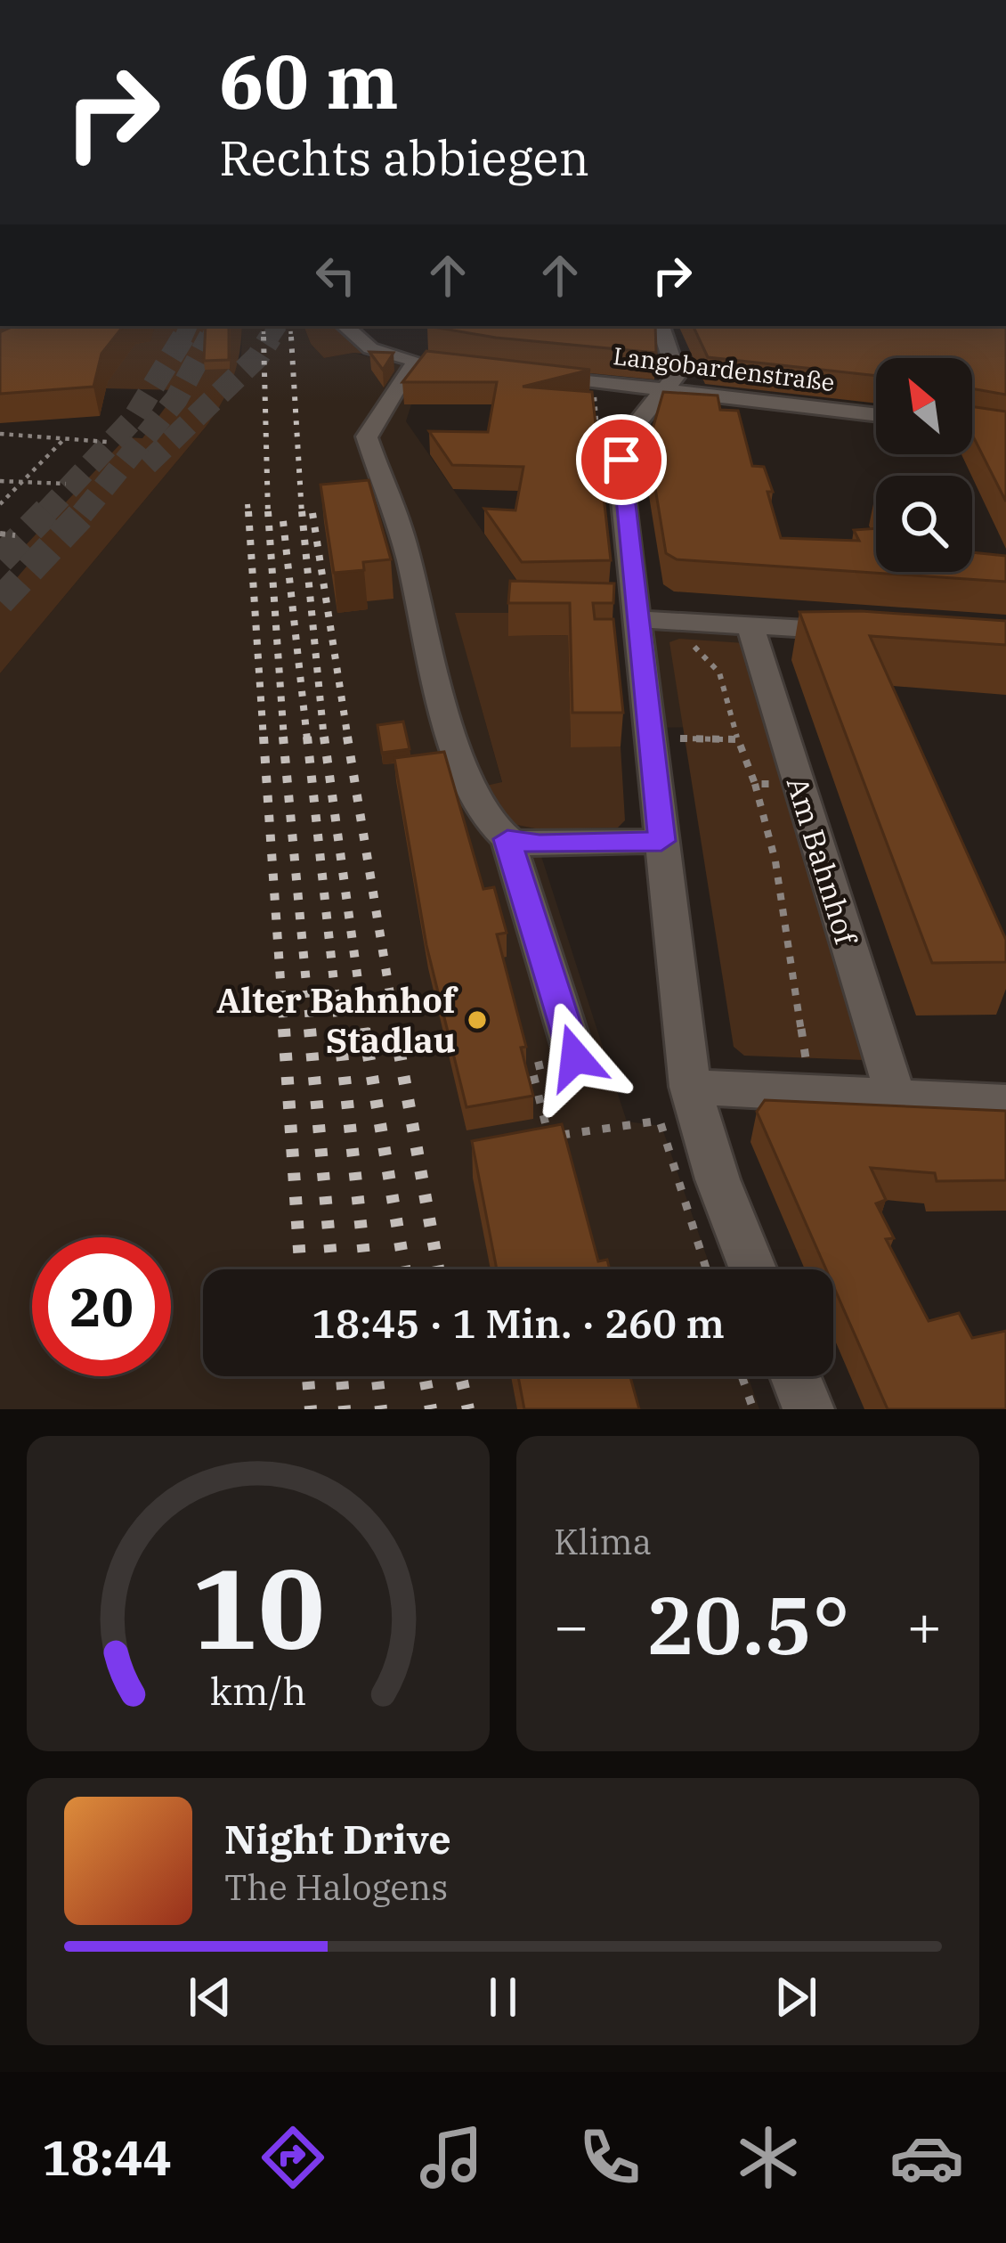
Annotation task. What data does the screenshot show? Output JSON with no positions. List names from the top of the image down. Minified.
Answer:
{"streets":{"street":["Langobardenstraße","Am Bahnhof"]},"places":["Alter Bahnhof Stadlau"],"north":"top left","page":{"turn":["60 m","Rechts abbiegen"],"limit":"20","trip":"18:45 · 1 Min. · 260 m","tile":"Klima","heat":["−","20.5°","+"],"song":["Night Drive","The Halogens"],"tabs":"18:44","gauge":["10","km/h"]}}
